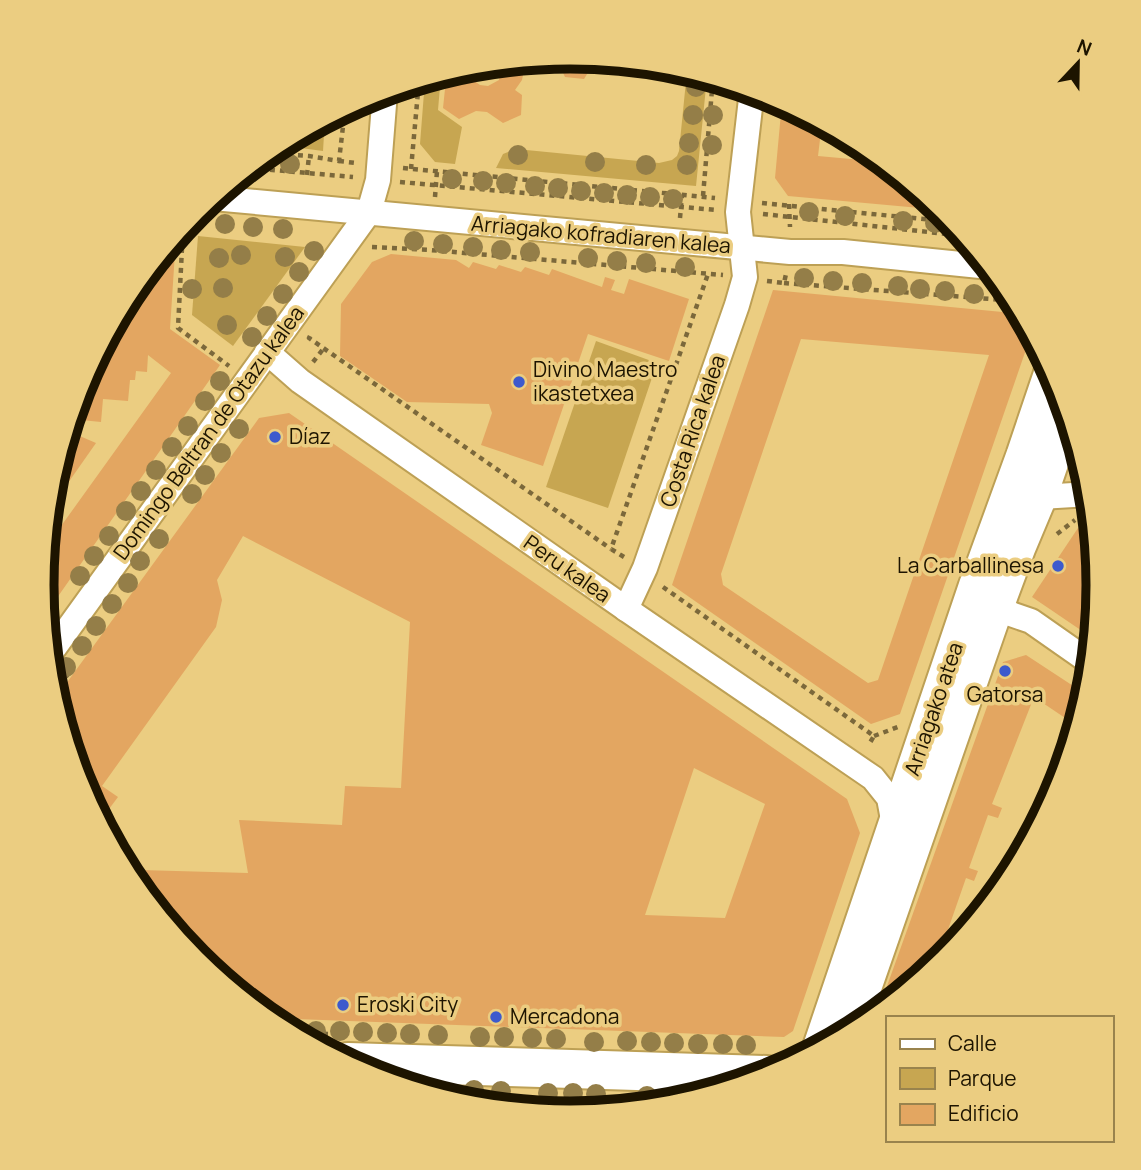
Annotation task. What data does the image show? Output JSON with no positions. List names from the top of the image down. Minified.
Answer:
{"streets":{"main road":["Arriagako atea"],"street":["Arriagako kofradiaren kalea","Costa Rica kalea","Domingo Beltran de Otazu kalea","Peru kalea"]},"crossings":[["Arriagako kofradiaren kalea","Costa Rica kalea"],["Arriagako kofradiaren kalea","Domingo Beltran de Otazu kalea"],["Costa Rica kalea","Peru kalea"],["Domingo Beltran de Otazu kalea","Peru kalea"],["Peru kalea","Arriagako atea"]],"places":["Divino Maestro ikastetxea","Díaz","La Carballinesa","Gatorsa","Eroski City","Mercadona"],"legend":["Calle","Parque","Edificio"],"north":"top"}
